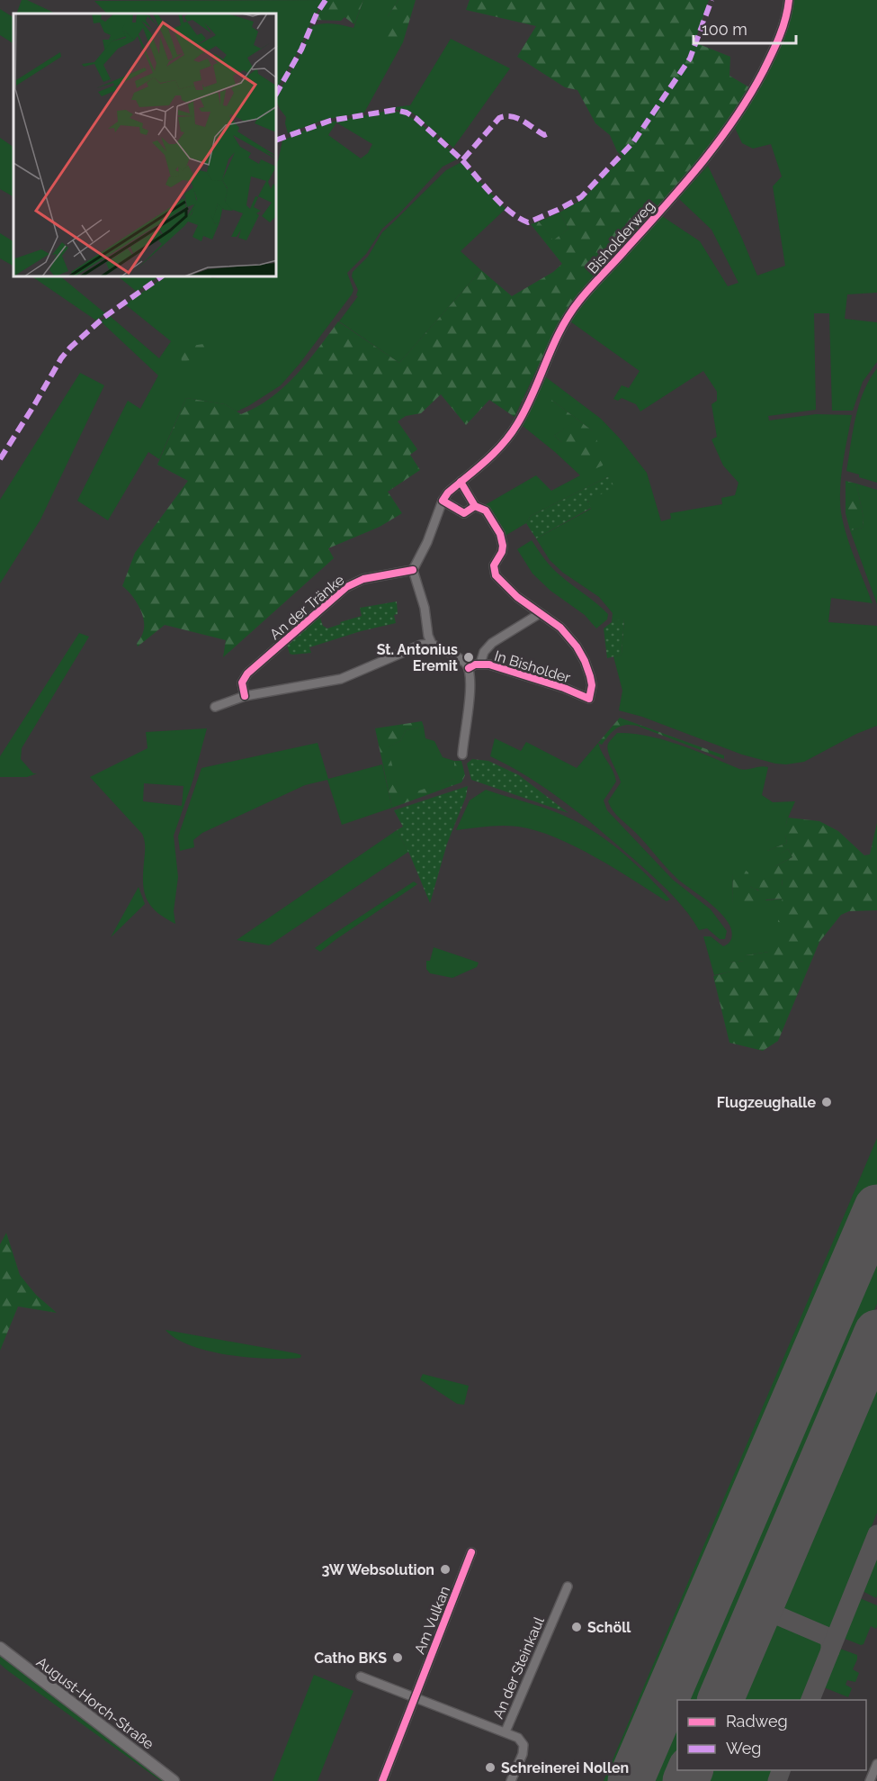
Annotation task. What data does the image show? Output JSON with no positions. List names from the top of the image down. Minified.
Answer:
{"streets":{"main road":["August-Horch-Straße"],"street":["Bisholderweg","An der Tränke","In Bisholder","Am Vulkan","An der Steinkaul"]},"places":["St. Antonius Eremit","Flugzeughalle","3W Websolution","Schöll","Catho BKS","Schreinerei Nollen"],"legend":["Radweg","Weg"],"scale_bar":"100 m"}
